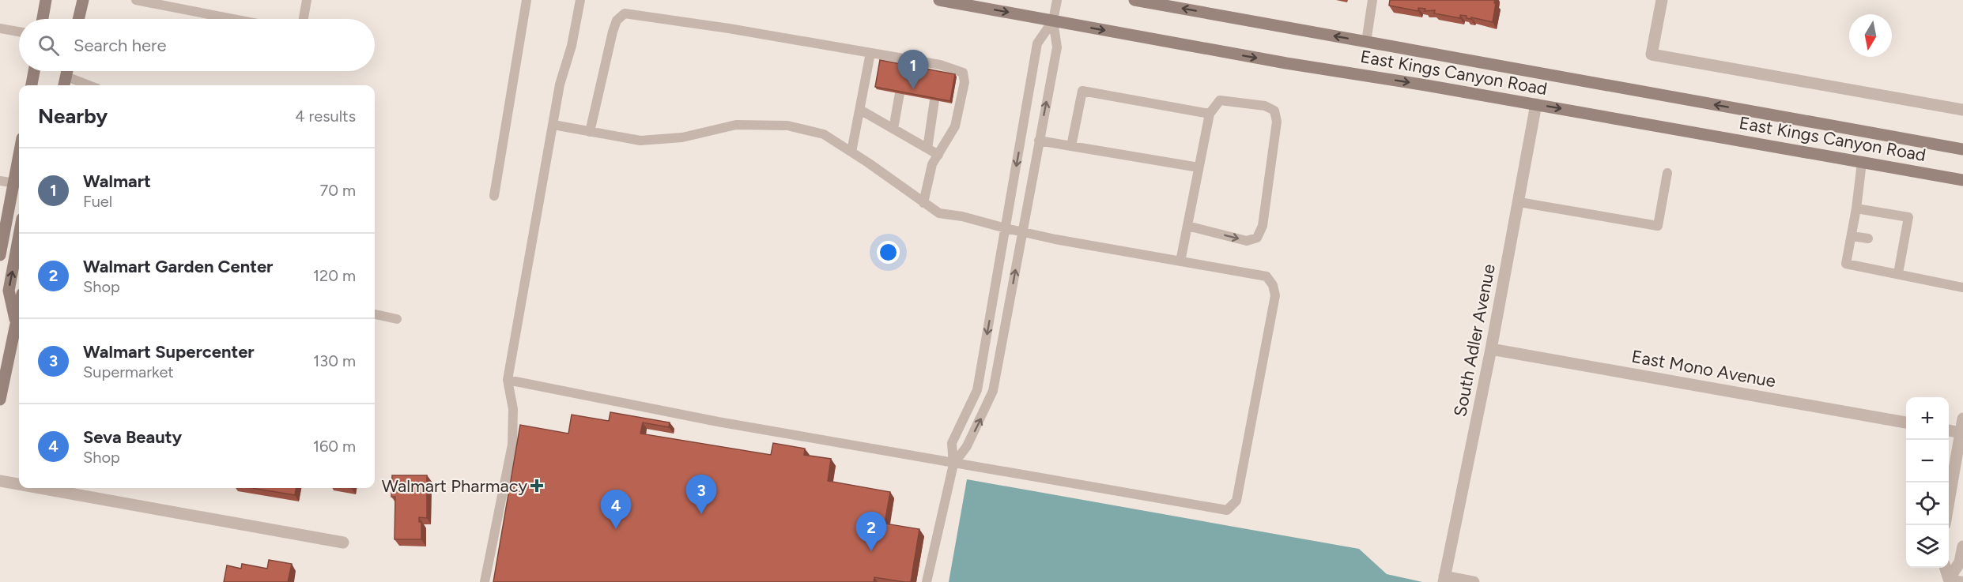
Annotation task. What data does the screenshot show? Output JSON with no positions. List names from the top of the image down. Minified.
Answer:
{"streets":{"main road":["East Kings Canyon Road"],"street":["South Adler Avenue","East Mono Avenue"]},"crossings":[["East Kings Canyon Road","South Adler Avenue"],["South Adler Avenue","East Mono Avenue"]],"places":{"health":["Walmart Pharmacy"]},"north":"bottom","page":{"search":"Search here","pins":["1","3","4","2"],"heading":["Nearby","4 results"],"list":[{"mark":"1","name":"Walmart","note":"Fuel","value":"70 m"},{"mark":"2","name":"Walmart Garden Center","note":"Shop","value":"120 m"},{"mark":"3","name":"Walmart Supercenter","note":"Supermarket","value":"130 m"},{"mark":"4","name":"Seva Beauty","note":"Shop","value":"160 m"}],"map_buttons":["+","−"]}}
